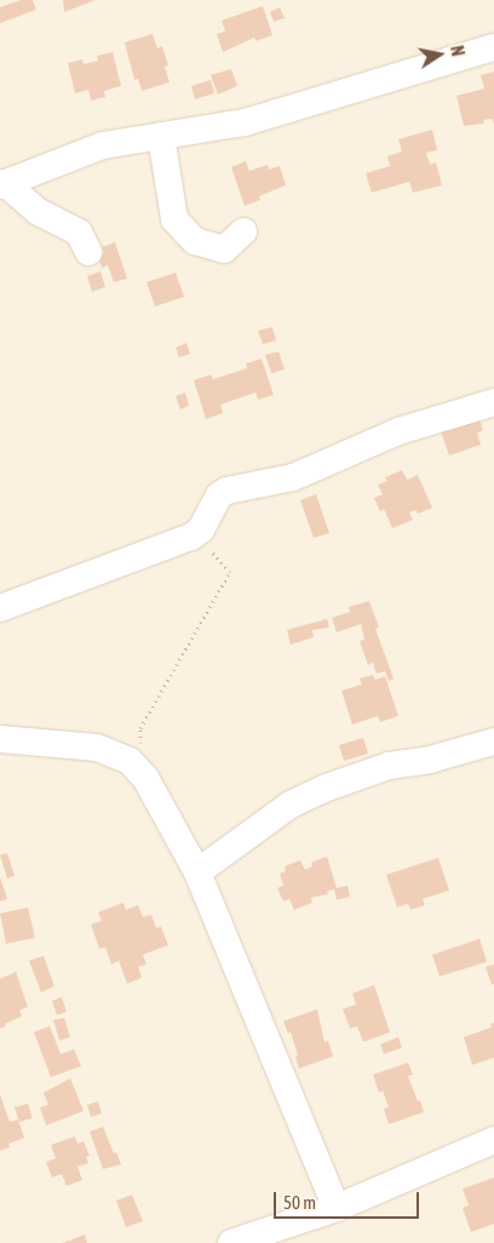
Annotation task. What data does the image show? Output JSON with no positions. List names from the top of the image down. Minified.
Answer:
{"scale_bar":"50 m","north":"right"}
